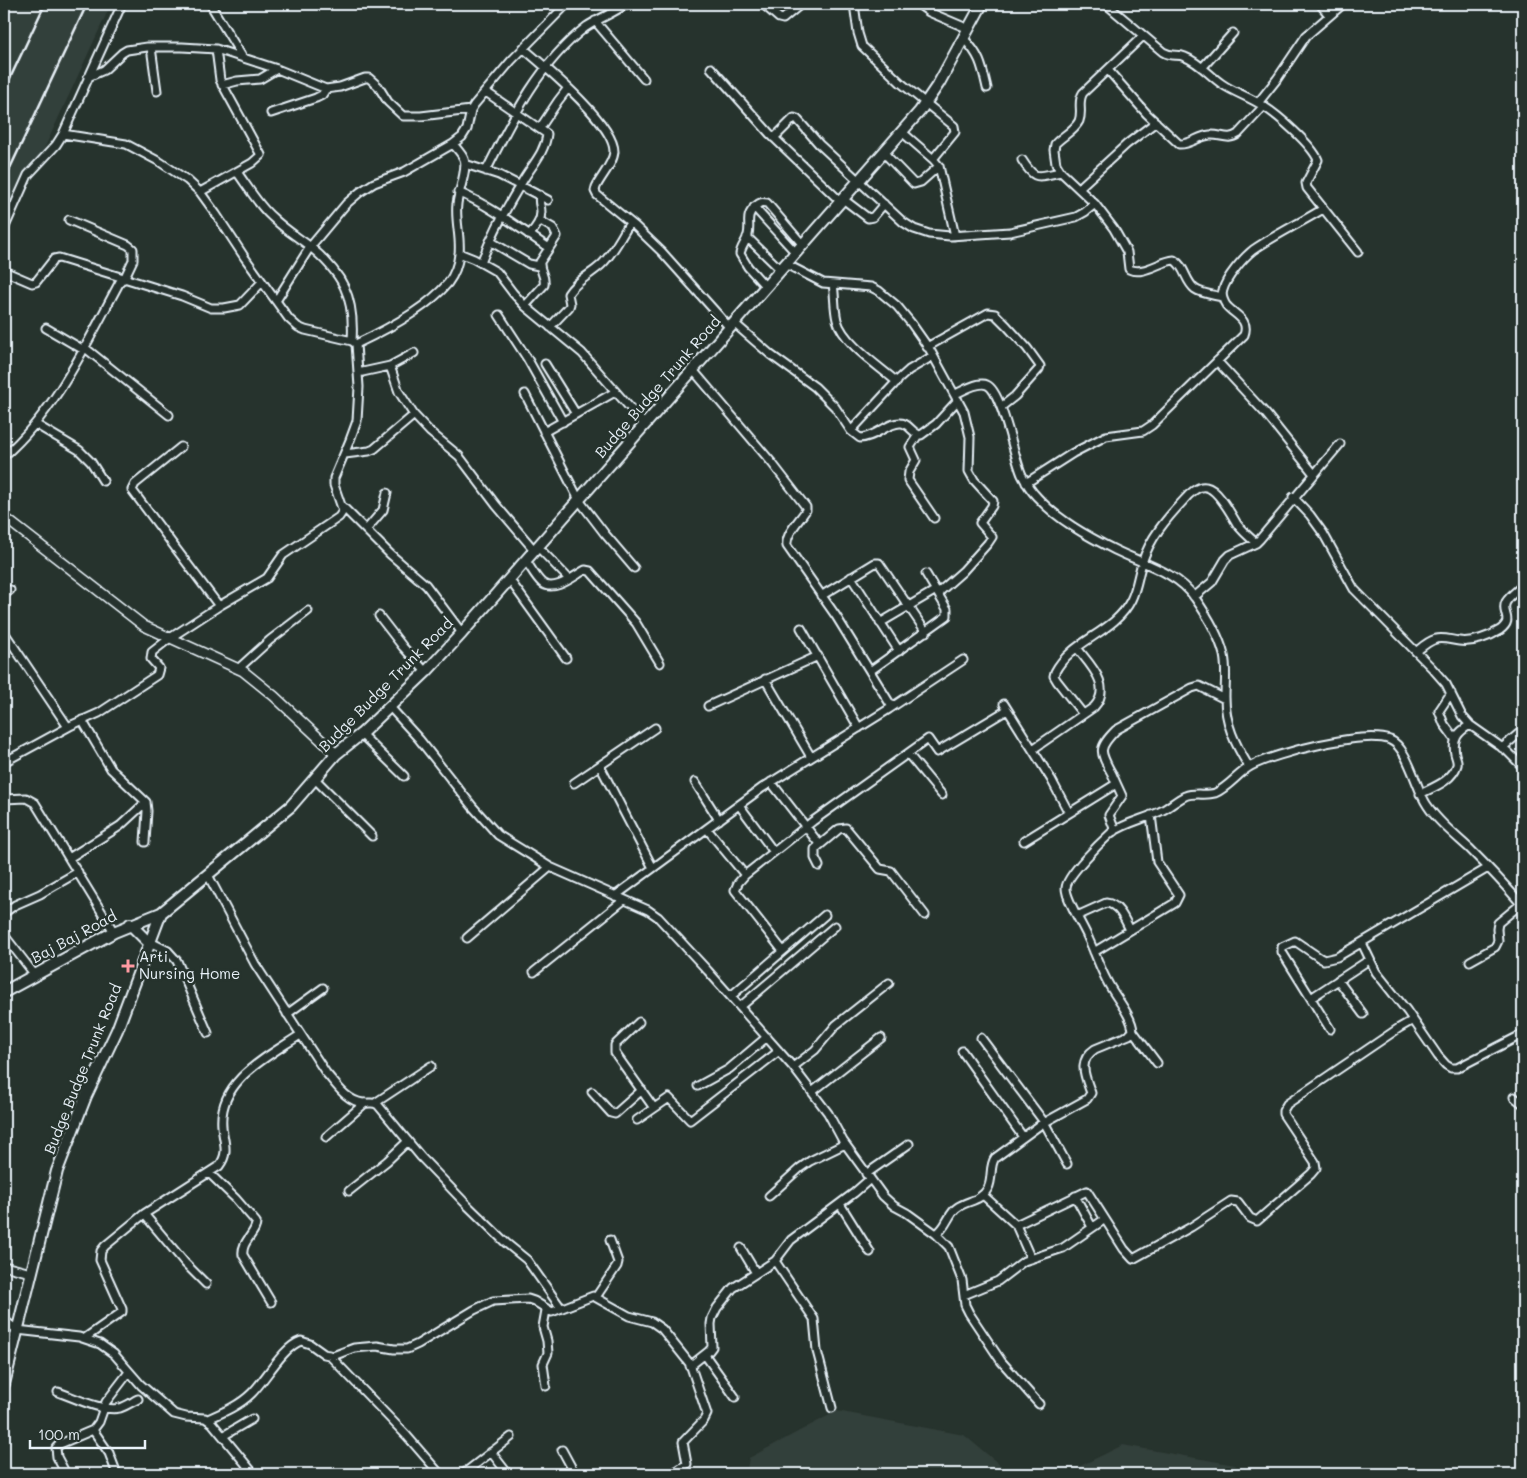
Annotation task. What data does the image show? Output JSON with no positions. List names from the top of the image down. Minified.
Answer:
{"streets":{"main road":["Budge Budge Trunk Road","Baj Baj Road"]},"crossings":[["Budge Budge Trunk Road","Baj Baj Road"]],"places":{"health":["Arti Nursing Home"]},"scale_bar":"100 m"}
